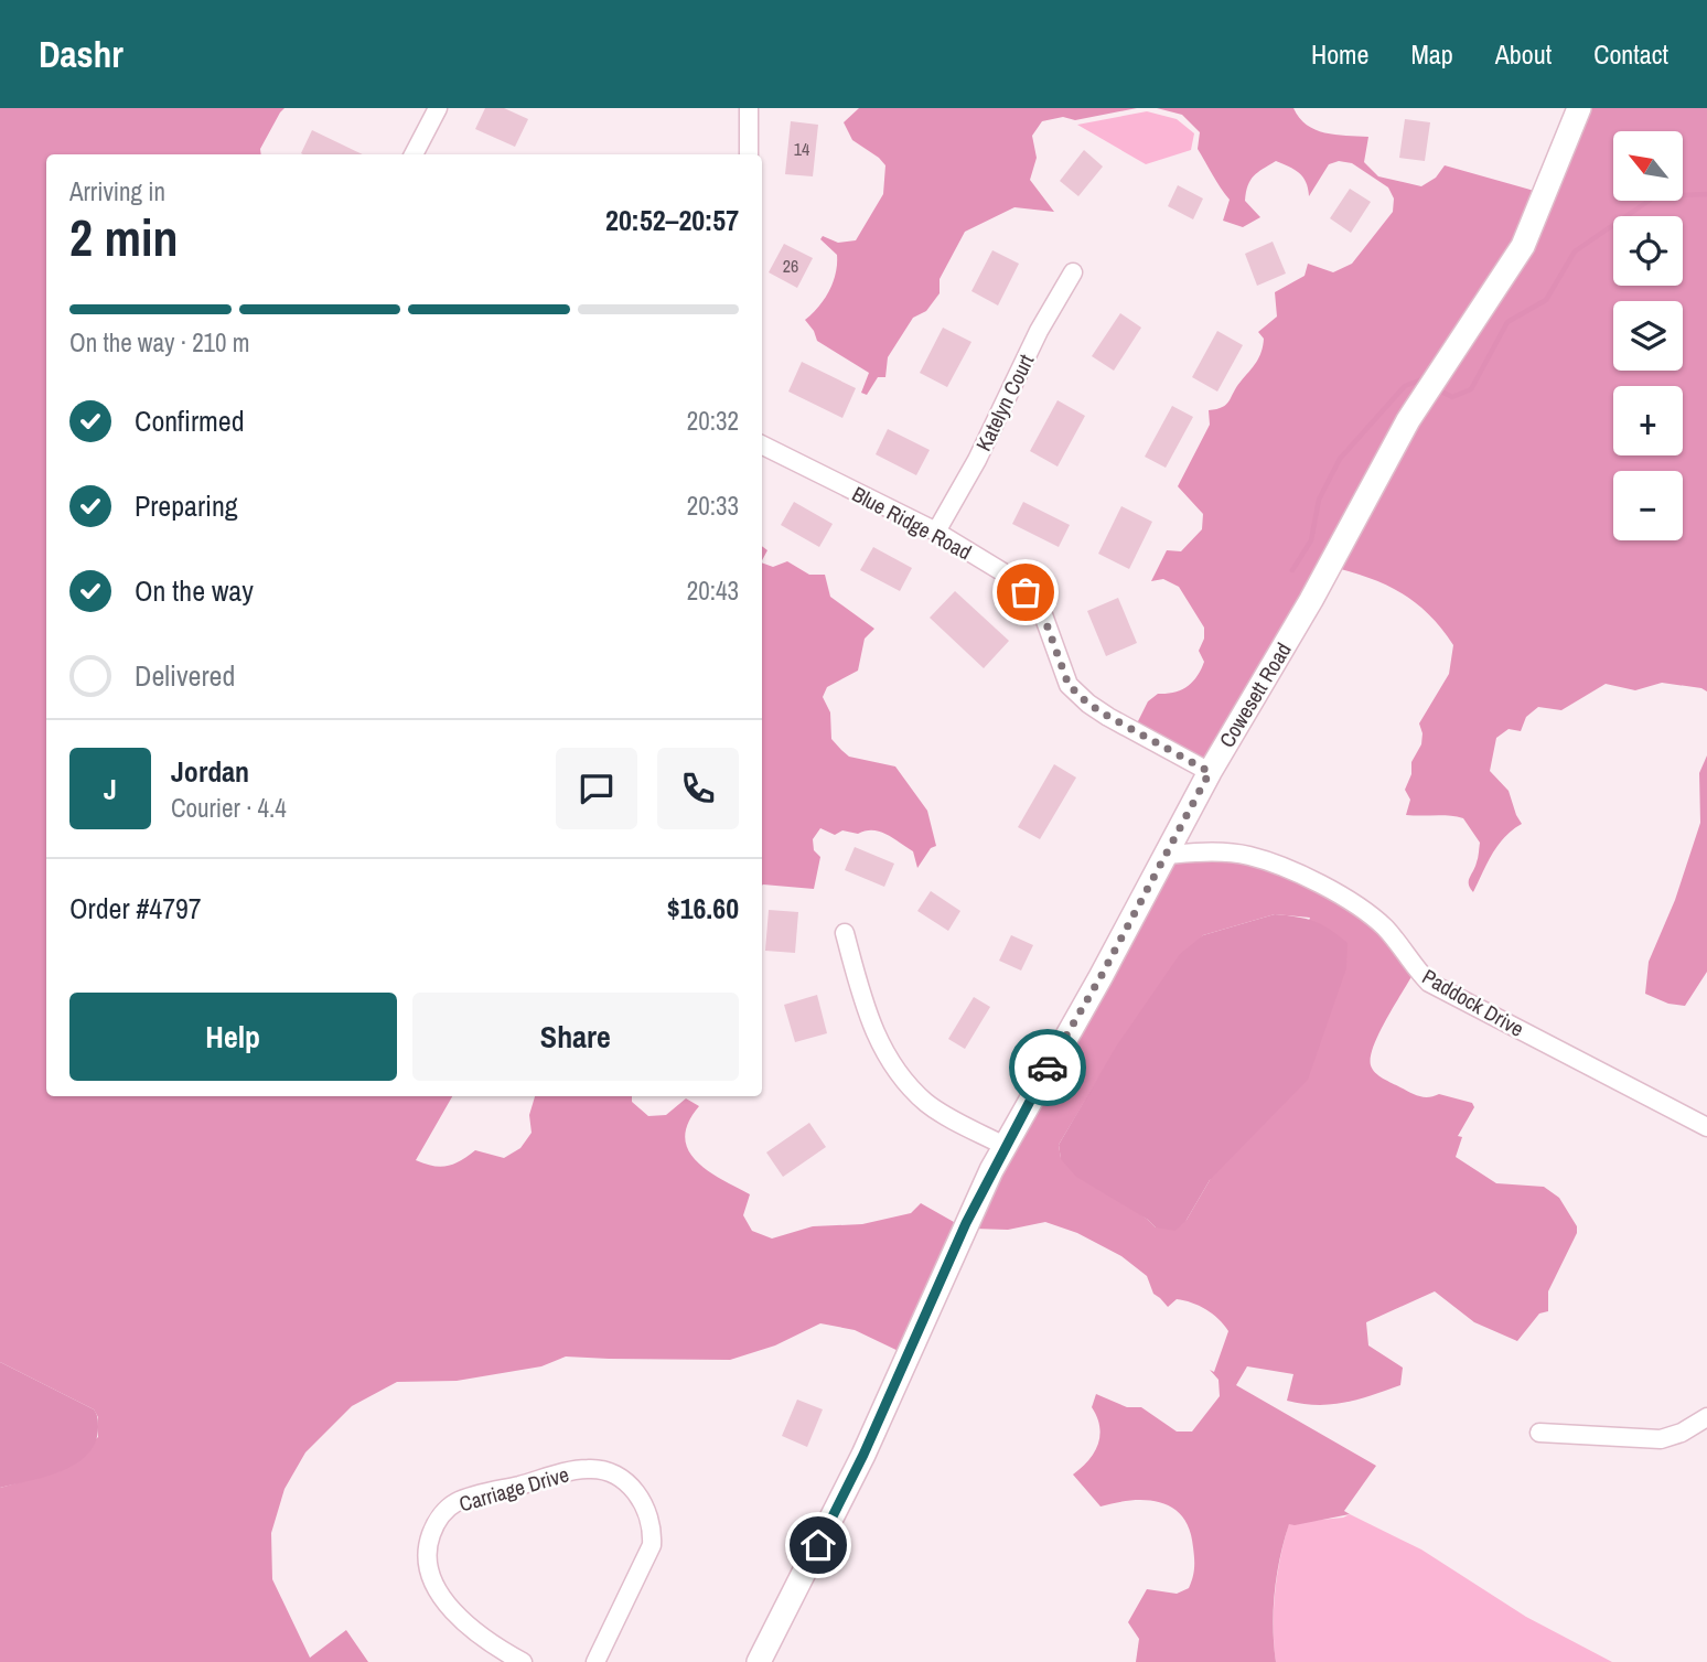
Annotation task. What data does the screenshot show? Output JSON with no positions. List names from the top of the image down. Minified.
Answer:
{"streets":{"main road":["Cowesett Road"],"street":["Katelyn Court","Blue Ridge Road","Paddock Drive","Carriage Drive"]},"crossings":[["Katelyn Court","Blue Ridge Road"],["Blue Ridge Road","Cowesett Road"],["Cowesett Road","Paddock Drive"]],"house_numbers":["14","26"],"north":"top left","page":{"header":"Dashr","nav":["Home","Map","About","Contact"],"map_buttons":["+","−"],"heading":["2 min","Arriving in","20:52–20:57"],"panel":["Jordan","Courier · 4.4","Order #4797","$16.60"],"bar":"On the way · 210 m","list":[["Confirmed","20:32"],["Preparing","20:33"],["On the way","20:43"],"Delivered"],"round":"J","buttons":["Help","Share"]}}
